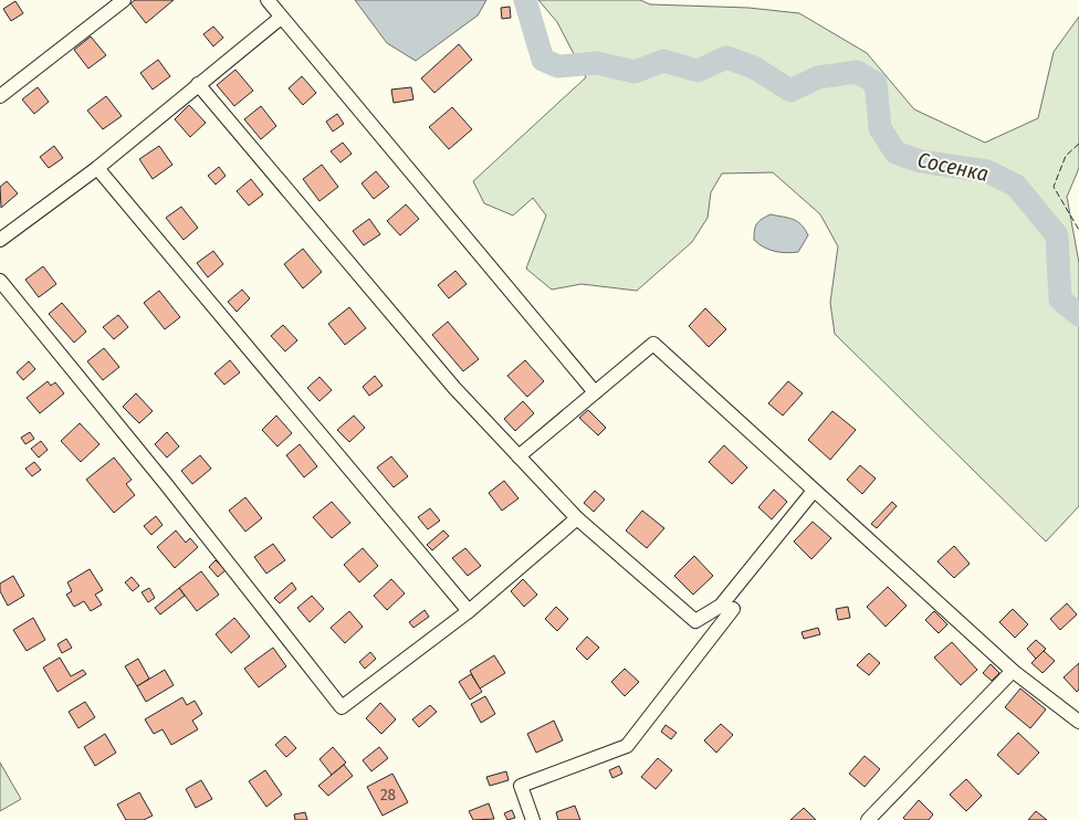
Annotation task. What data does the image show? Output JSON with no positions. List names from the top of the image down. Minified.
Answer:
{"water":["Сосенка"],"house_numbers":["28"]}
